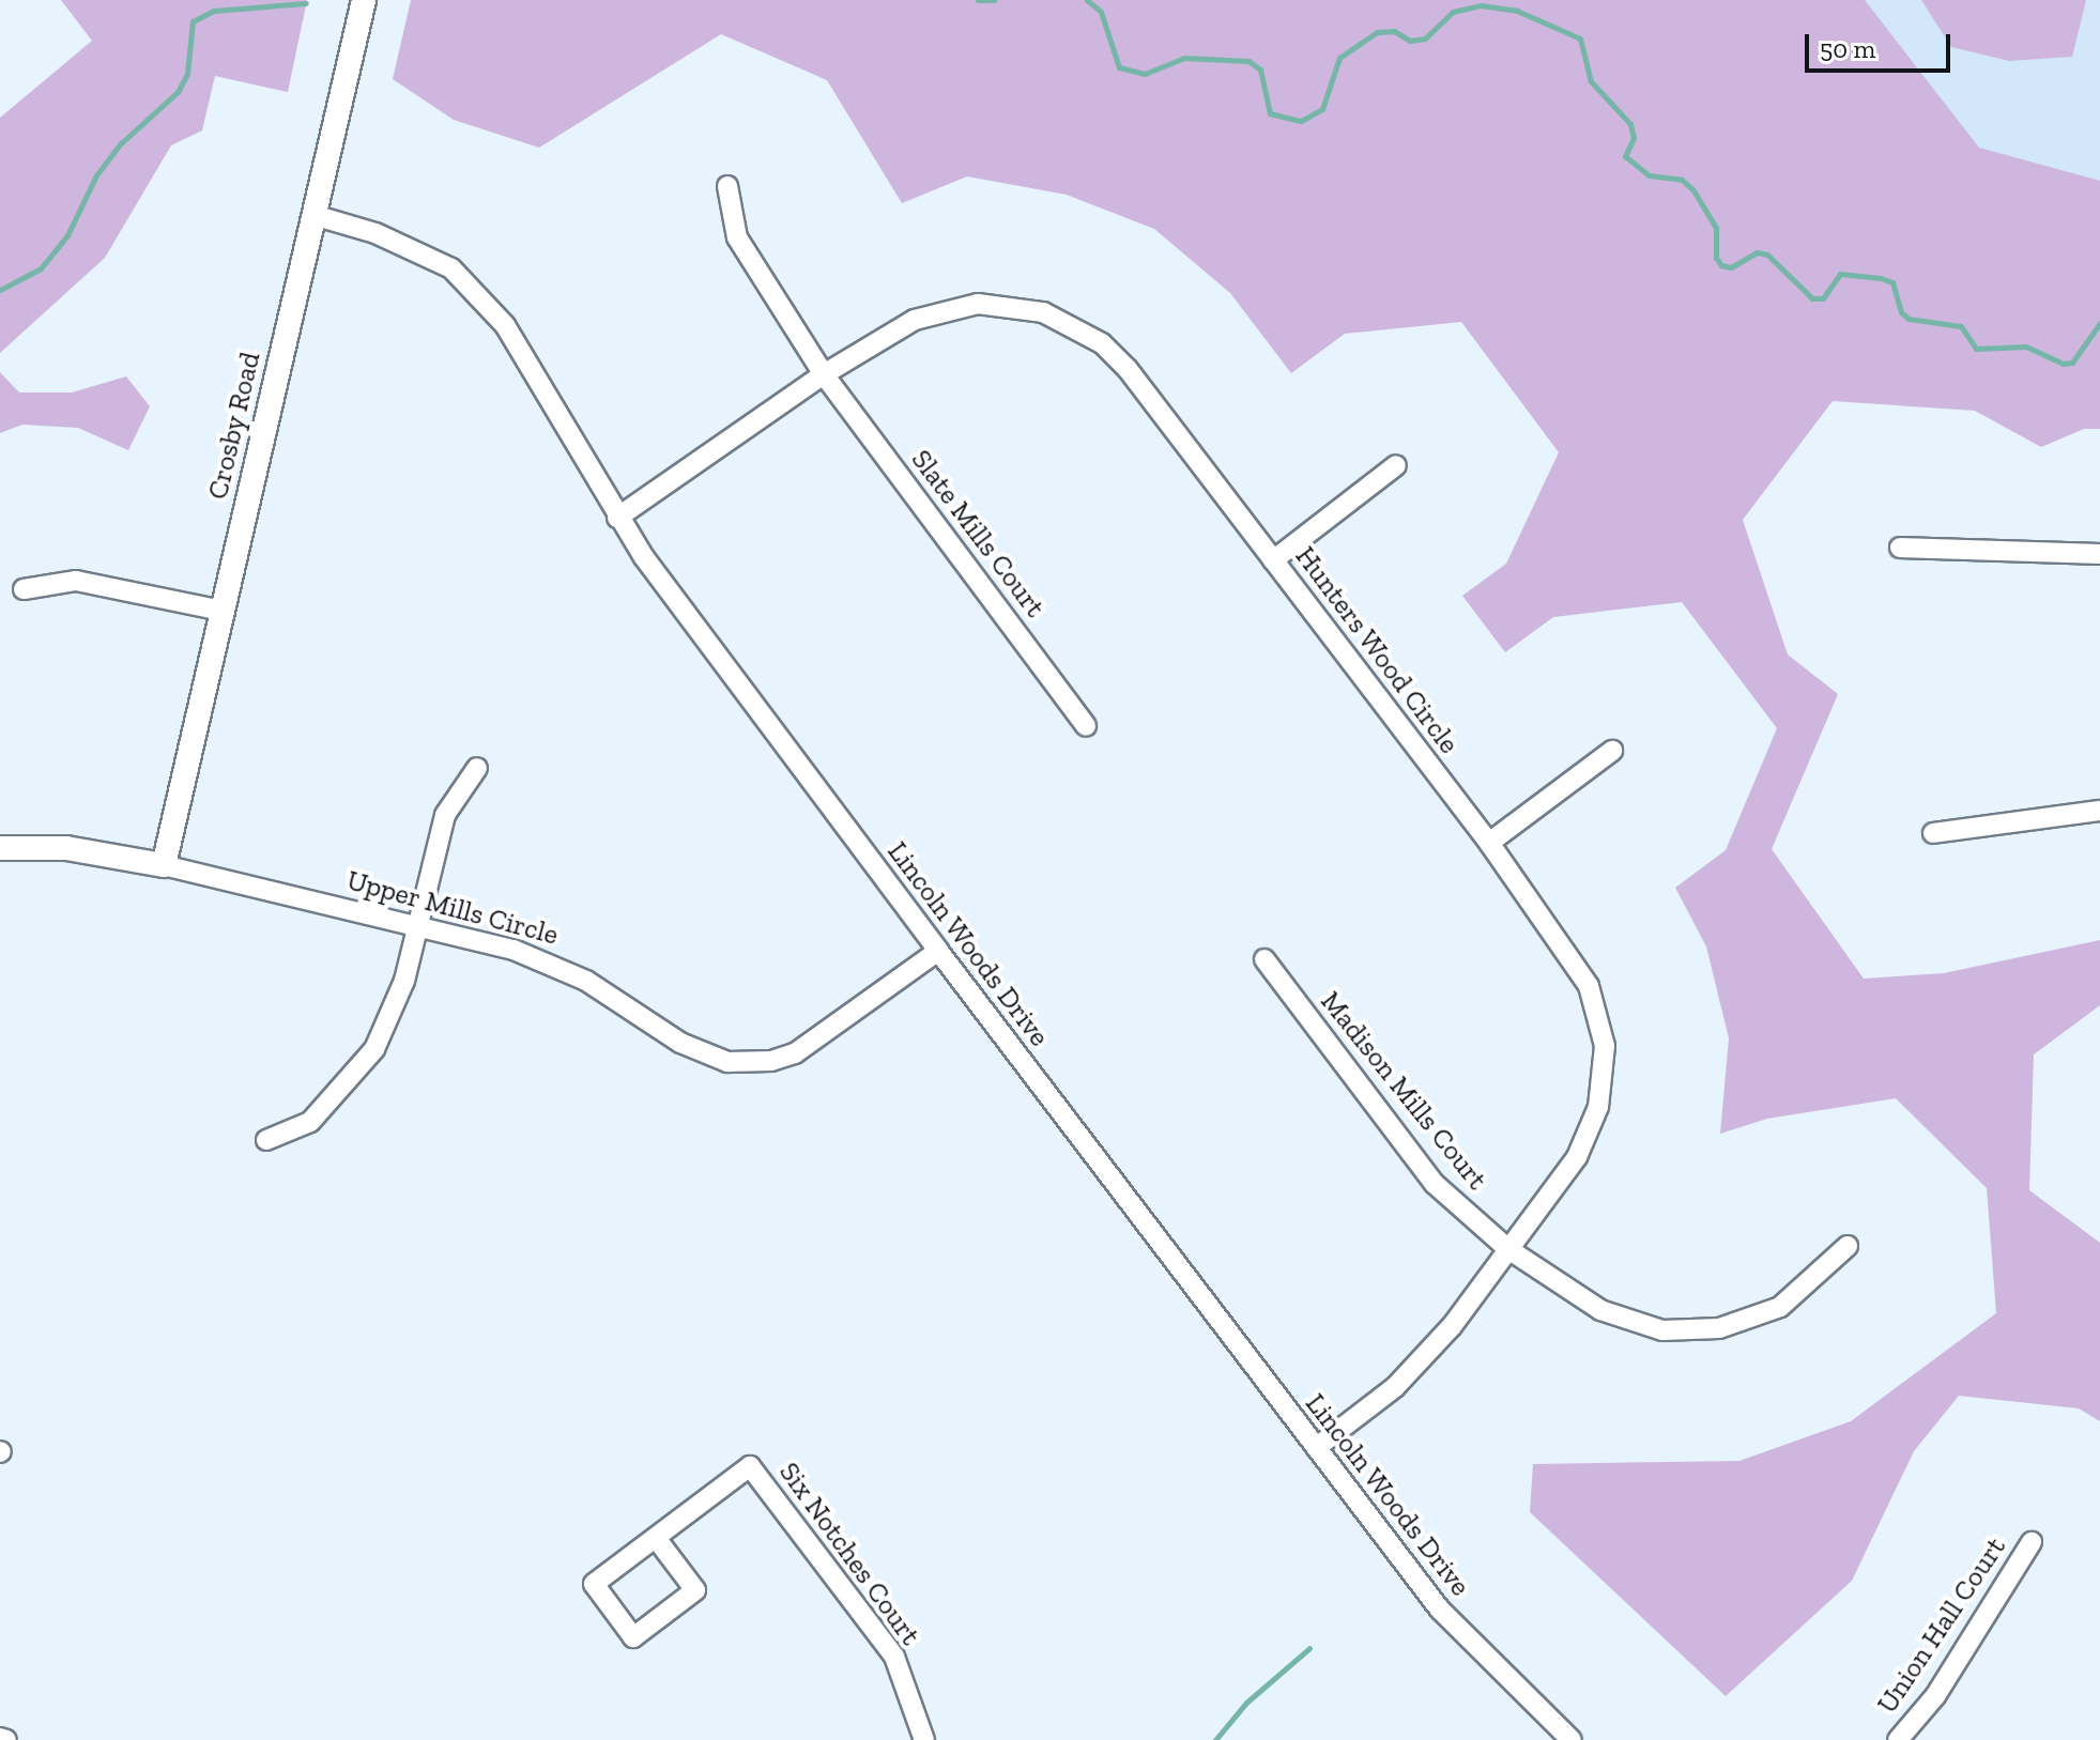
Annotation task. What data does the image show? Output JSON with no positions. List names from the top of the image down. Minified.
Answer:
{"streets":{"street":["Crosby Road","Slate Mills Court","Hunters Wood Circle","Upper Mills Circle","Lincoln Woods Drive","Madison Mills Court","Six Notches Court","Union Hall Court"]},"crossings":[["Crosby Road","Upper Mills Circle"],["Crosby Road","Lincoln Woods Drive"],["Slate Mills Court","Hunters Wood Circle"],["Hunters Wood Circle","Lincoln Woods Drive"],["Hunters Wood Circle","Madison Mills Court"],["Upper Mills Circle","Lincoln Woods Drive"]],"scale_bar":"50 m"}
